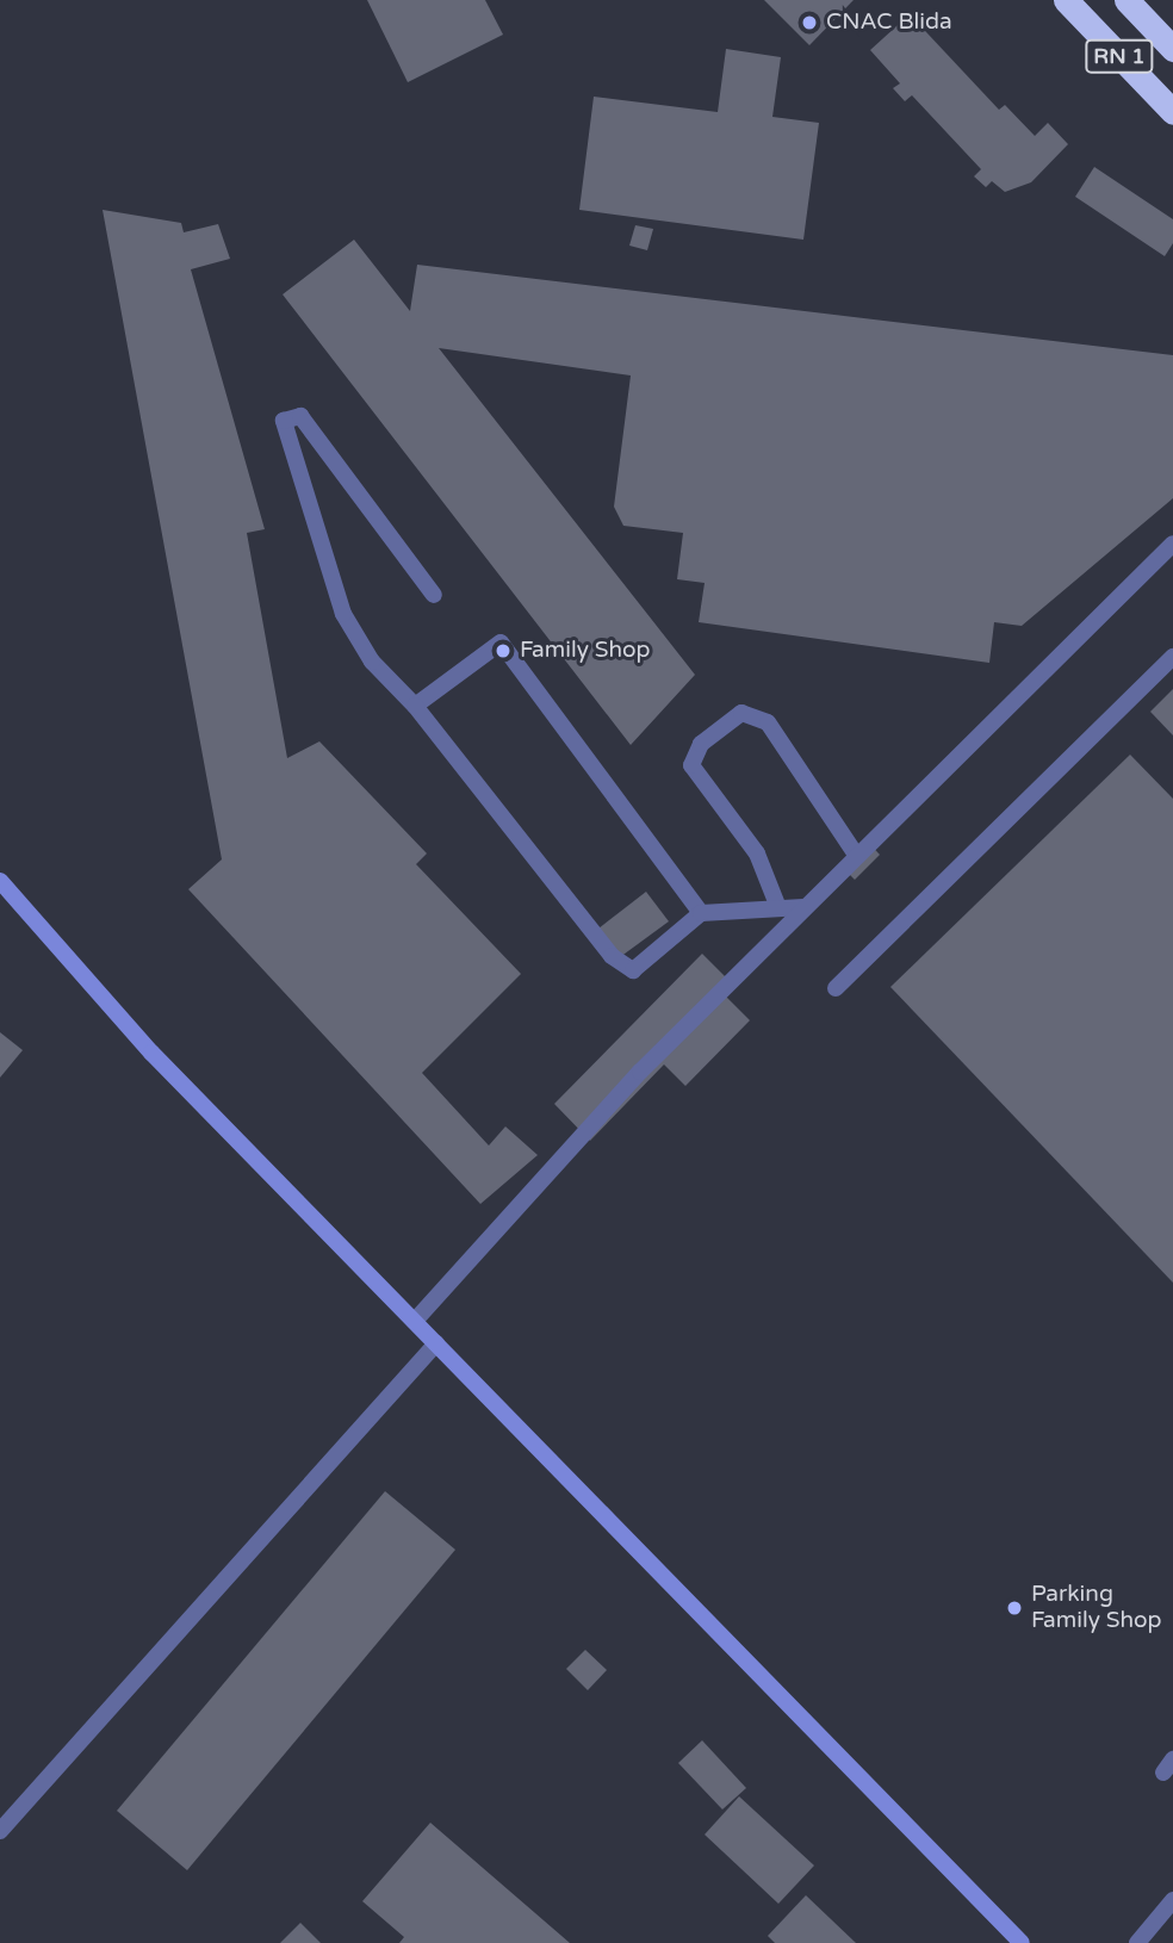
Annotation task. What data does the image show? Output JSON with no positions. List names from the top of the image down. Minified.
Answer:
{"streets":{"highway":["RN 1"]},"places":["CNAC Blida","Family Shop","Parking Family Shop"]}
